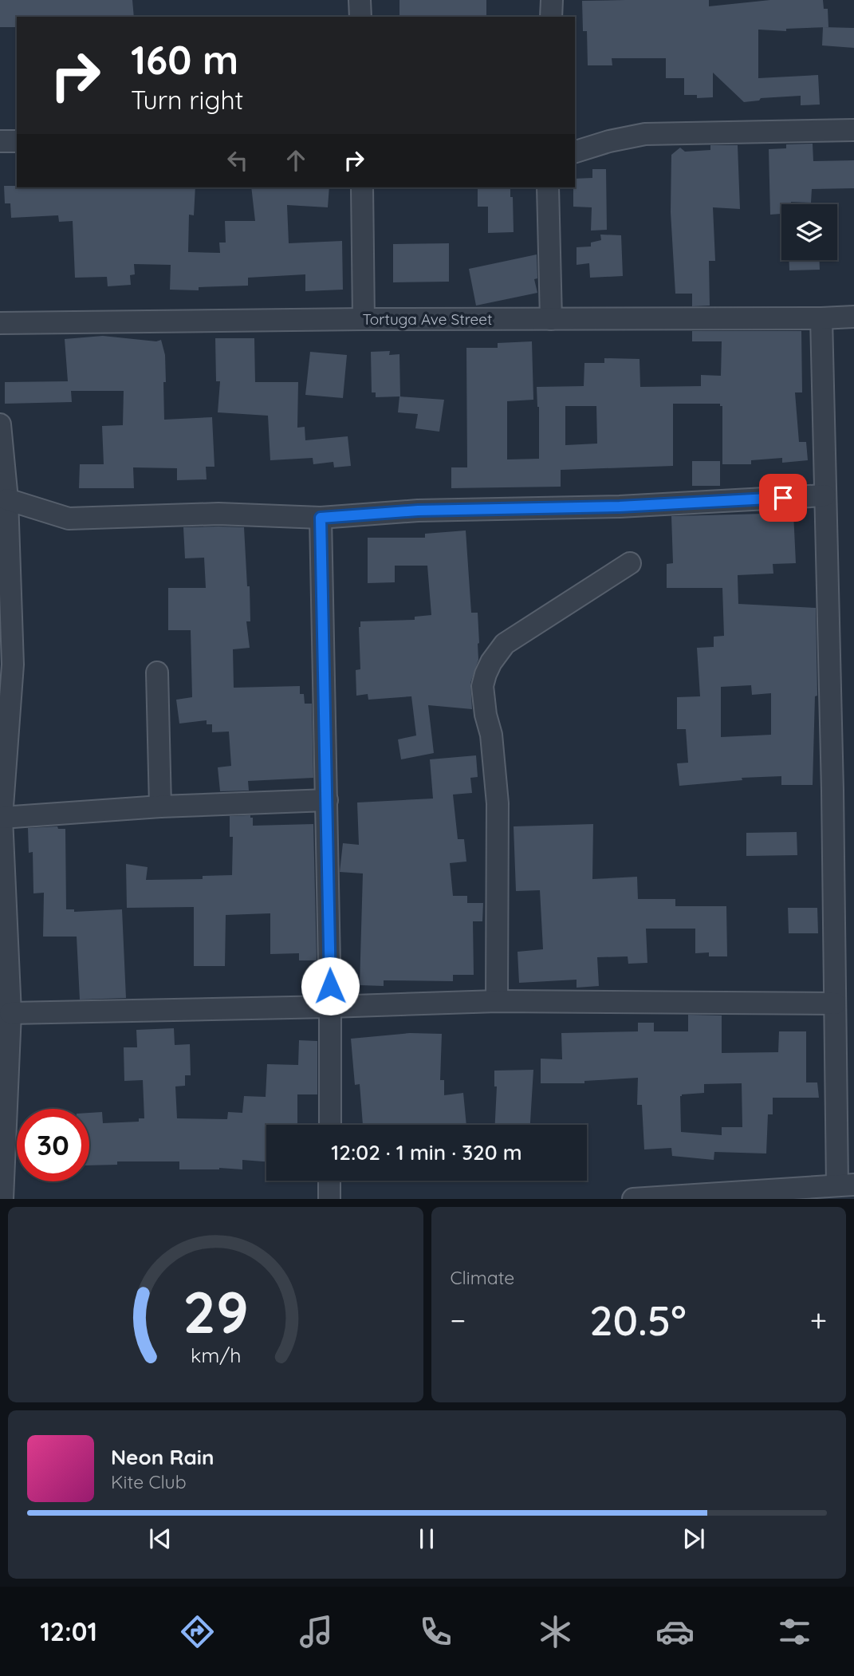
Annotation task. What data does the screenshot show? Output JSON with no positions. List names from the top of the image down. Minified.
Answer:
{"streets":{"street":["Tortuga Ave Street"]},"page":{"turn":["160 m","Turn right"],"limit":"30","trip":"12:02 · 1 min · 320 m","tile":"Climate","heat":["−","20.5°","+"],"song":["Neon Rain","Kite Club"],"tabs":"12:01","gauge":["29","km/h"]}}
